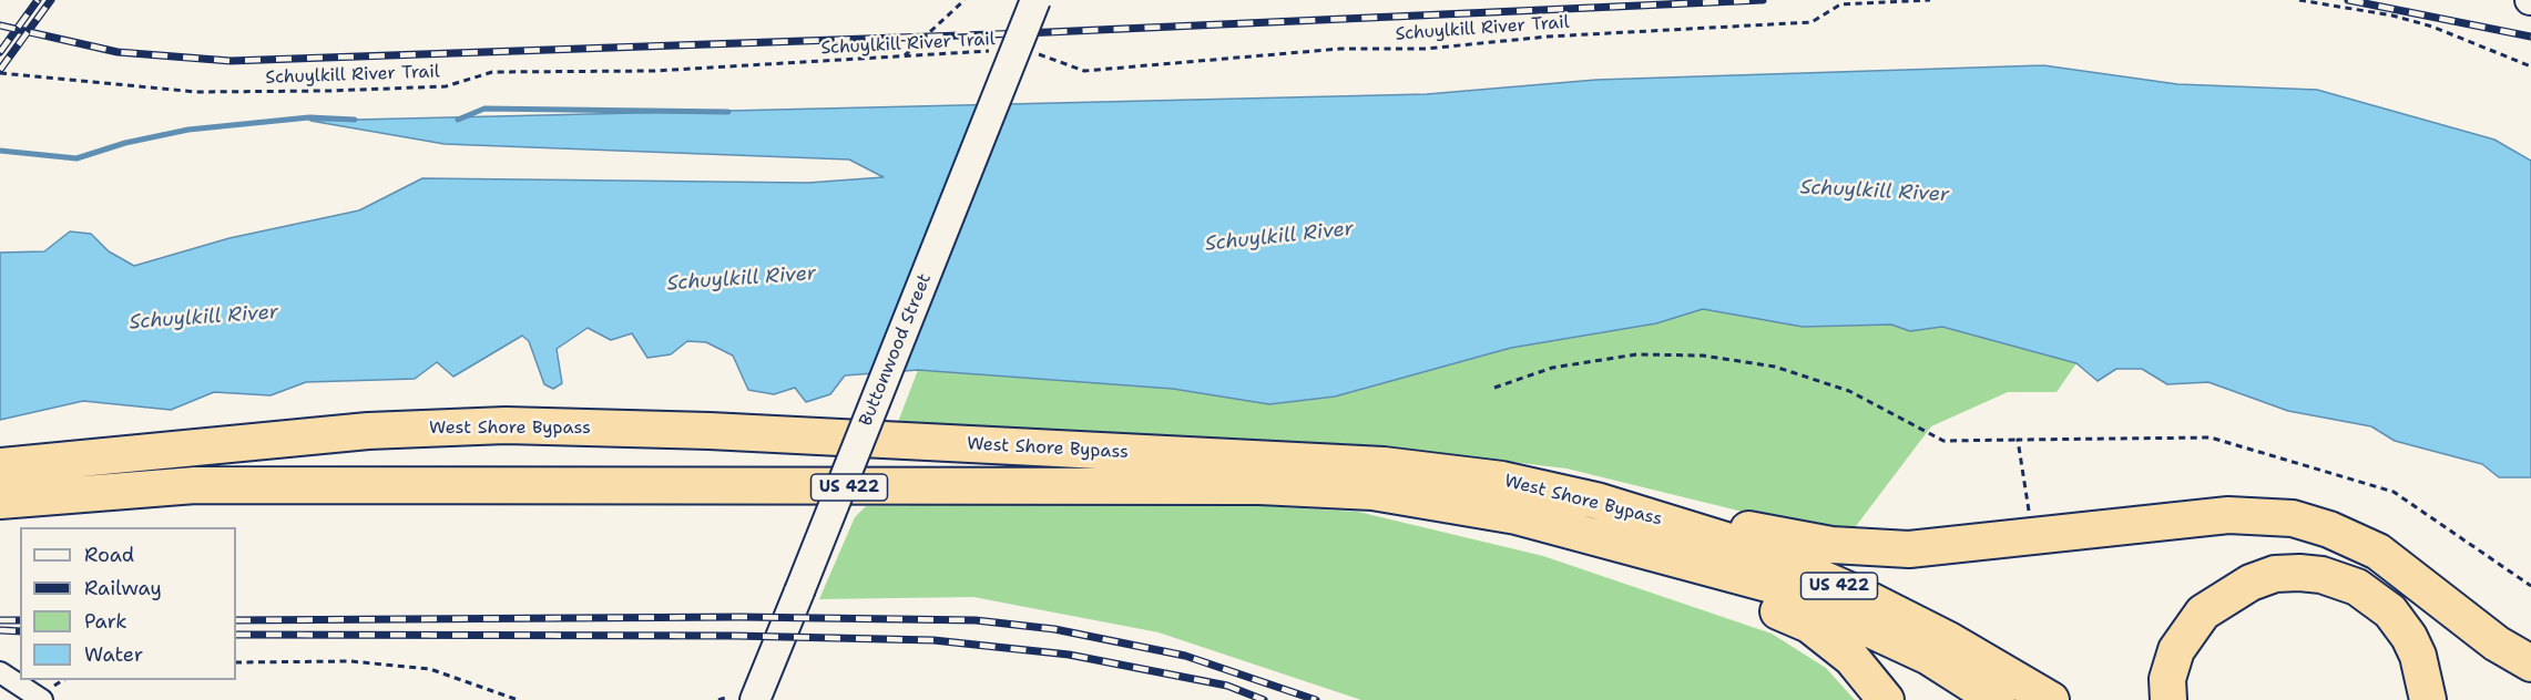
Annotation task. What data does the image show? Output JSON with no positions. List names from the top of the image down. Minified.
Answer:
{"streets":{"highway":["West Shore Bypass","US 422"],"street":["Buttonwood Street"],"path":["Schuylkill River Trail"]},"water":["Schuylkill River"],"legend":["Road","Railway","Park","Water"]}
